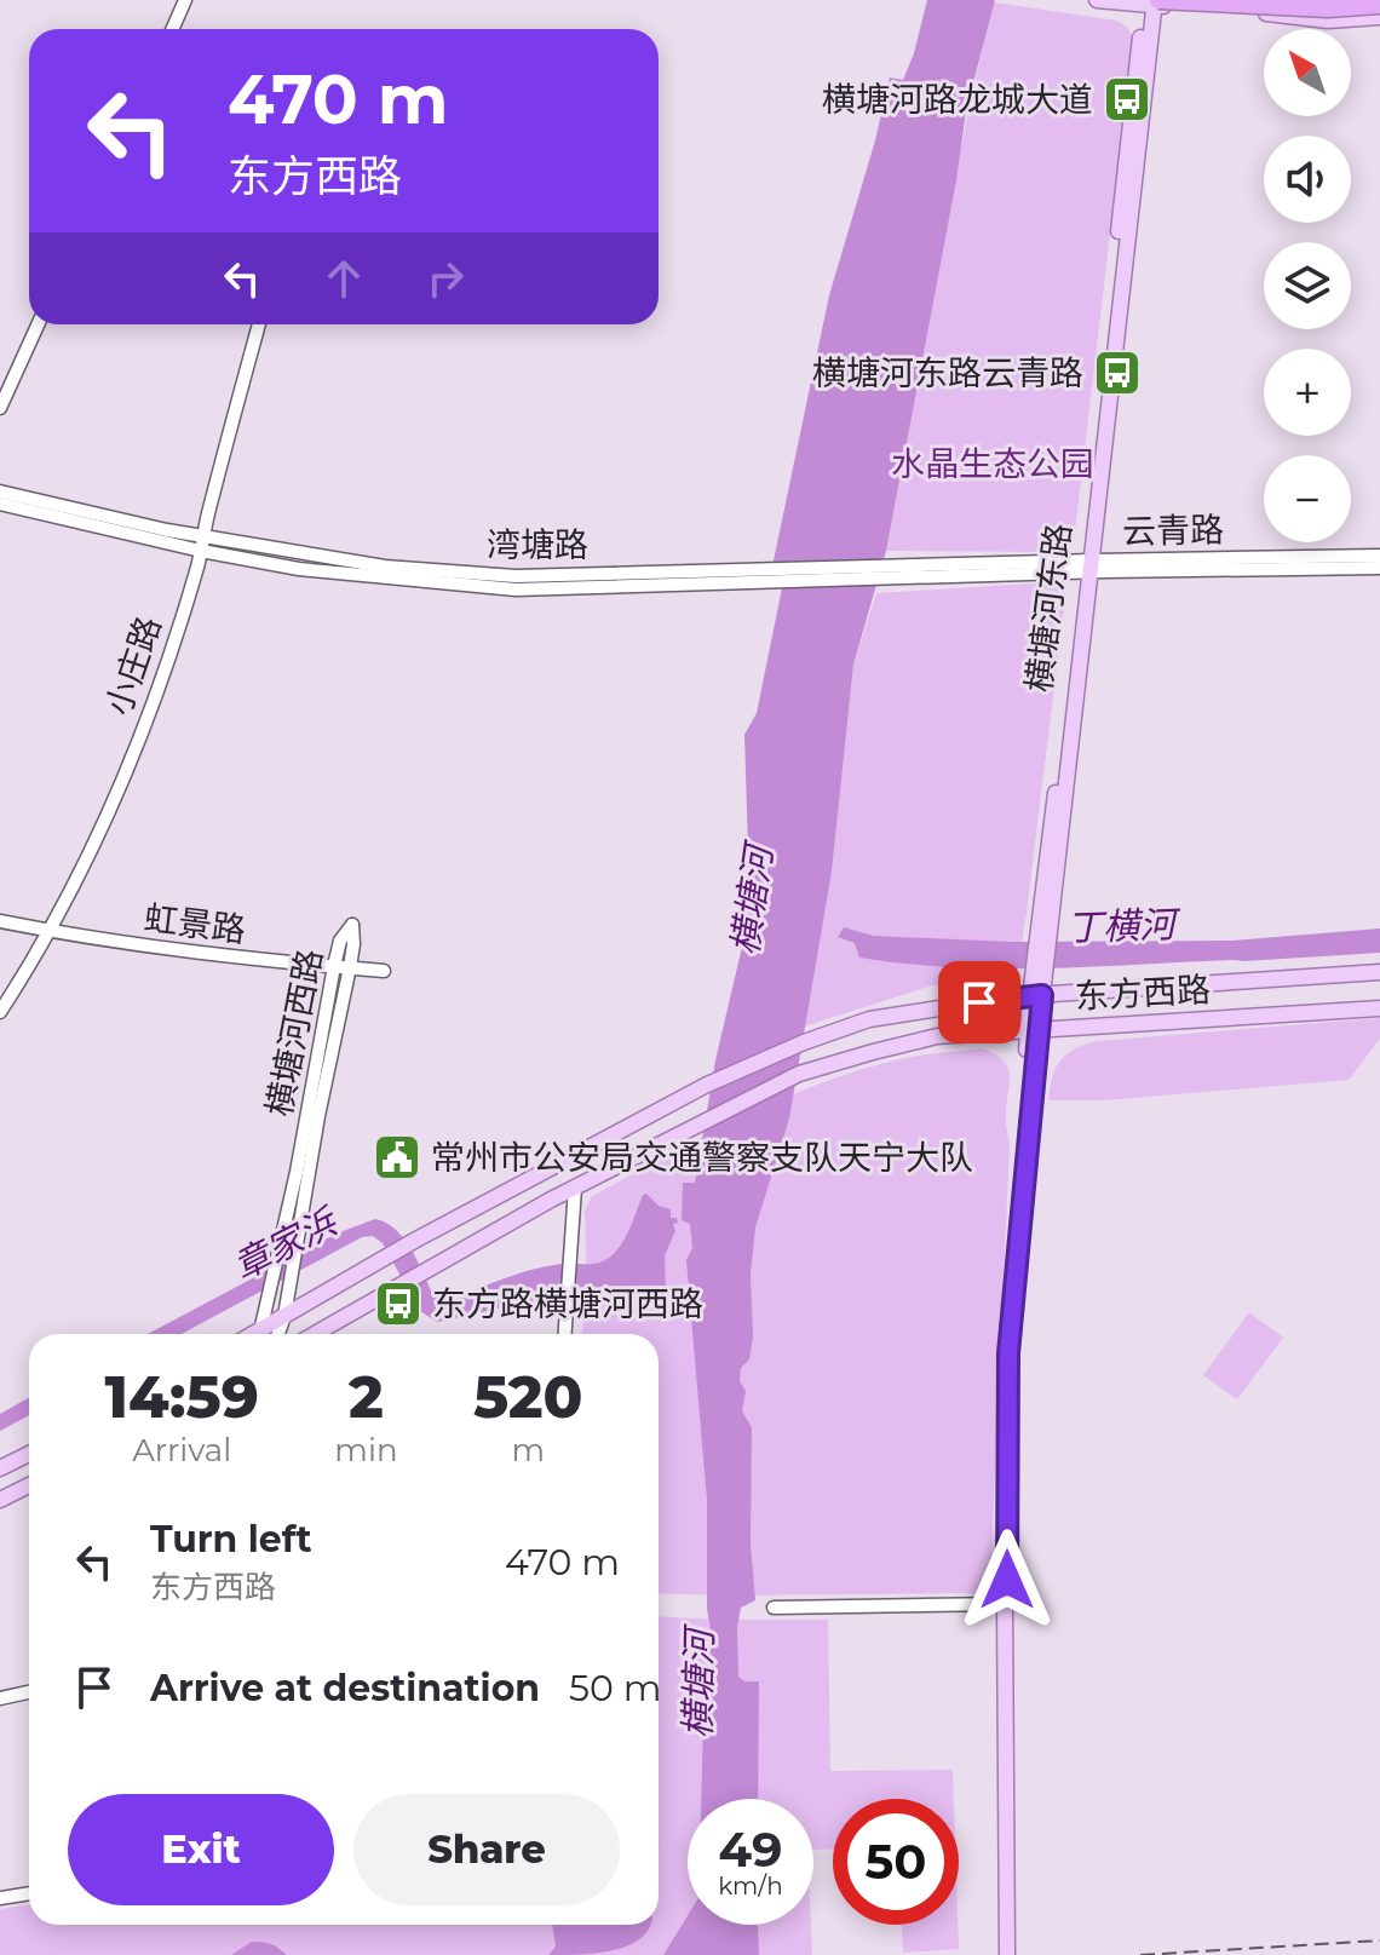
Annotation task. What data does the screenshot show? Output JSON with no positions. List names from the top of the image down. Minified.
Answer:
{"streets":{"main road":["横塘河东路","东方西路"],"street":["云青路","小庄路","虹景路","横塘河西路"]},"crossings":[["云青路","横塘河东路"],["横塘河东路","东方西路"],["小庄路","虹景路"],["虹景路","横塘河西路"],["东方西路","横塘河西路"]],"water":["横塘河","丁横河","章家浜"],"parks":["水晶生态公园"],"places":{"bus stop":["横塘河路龙城大道","横塘河东路云青路","东方路横塘河西路"],"public building":["常州市公安局交通警察支队天宁大队"]},"north":"top left","page":{"map_buttons":["+","−"],"turn":["470 m","东方西路"],"eta":["14:59","Arrival","2","min","520","m"],"list":[{"name":"Turn left","note":"东方西路","value":"470 m"},{"name":"Arrive at destination","value":"50 m"}],"buttons":["Exit","Share"],"speed":"49 km/h","limit":"50"}}
